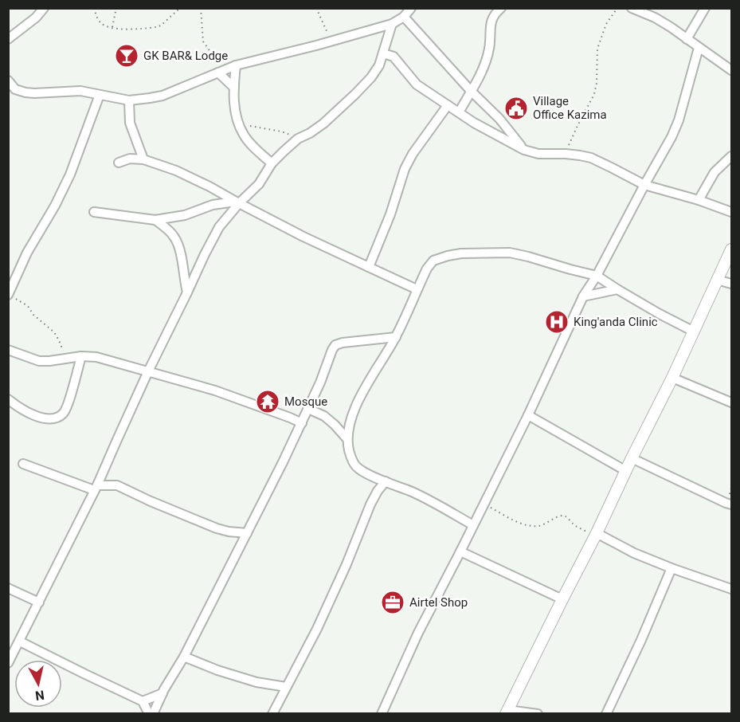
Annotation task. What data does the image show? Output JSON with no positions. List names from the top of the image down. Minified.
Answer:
{"places":{"bar":["GK BAR& Lodge"],"public building":["Village Office Kazima"],"hospital":["King'anda Clinic"],"temple":["Mosque"],"office":["Airtel Shop"]},"north":"bottom"}
